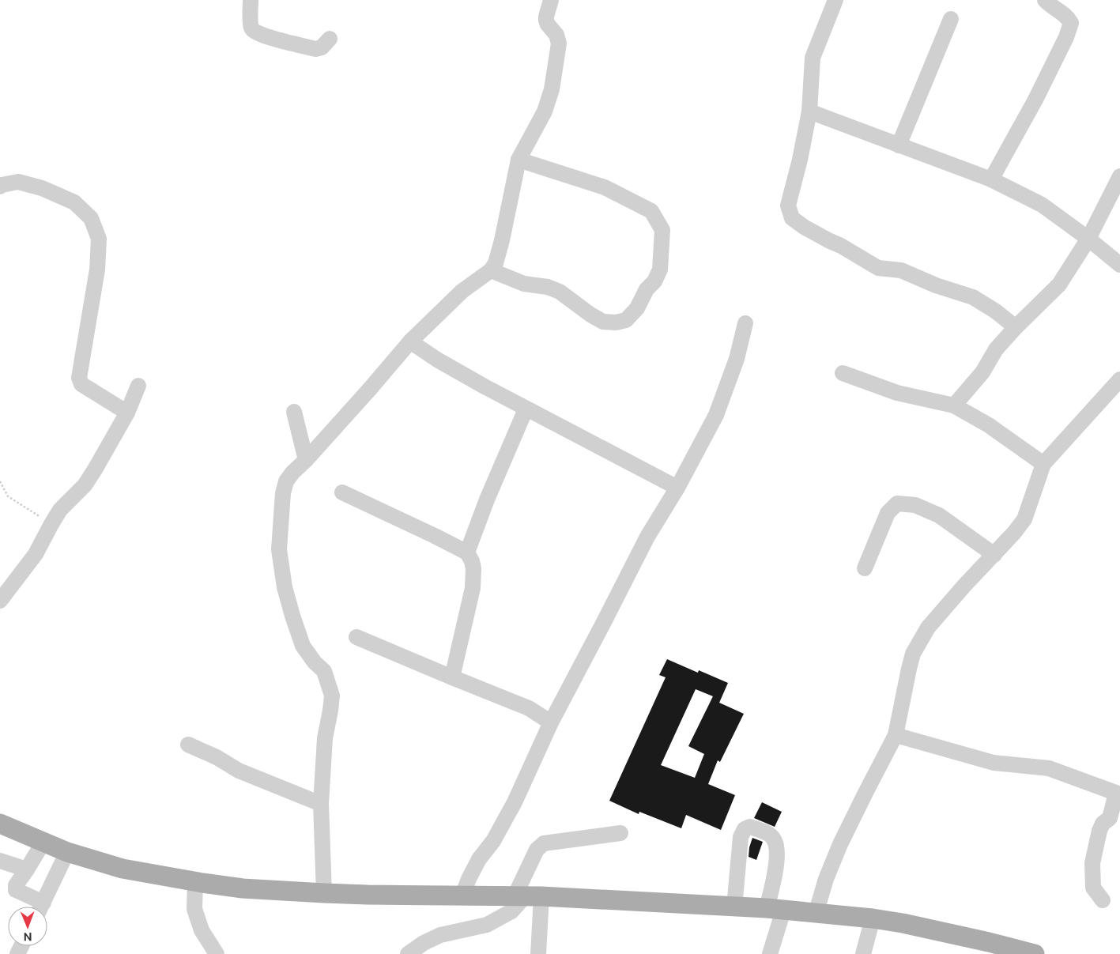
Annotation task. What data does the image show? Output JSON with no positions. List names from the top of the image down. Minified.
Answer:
{"north":"bottom"}
